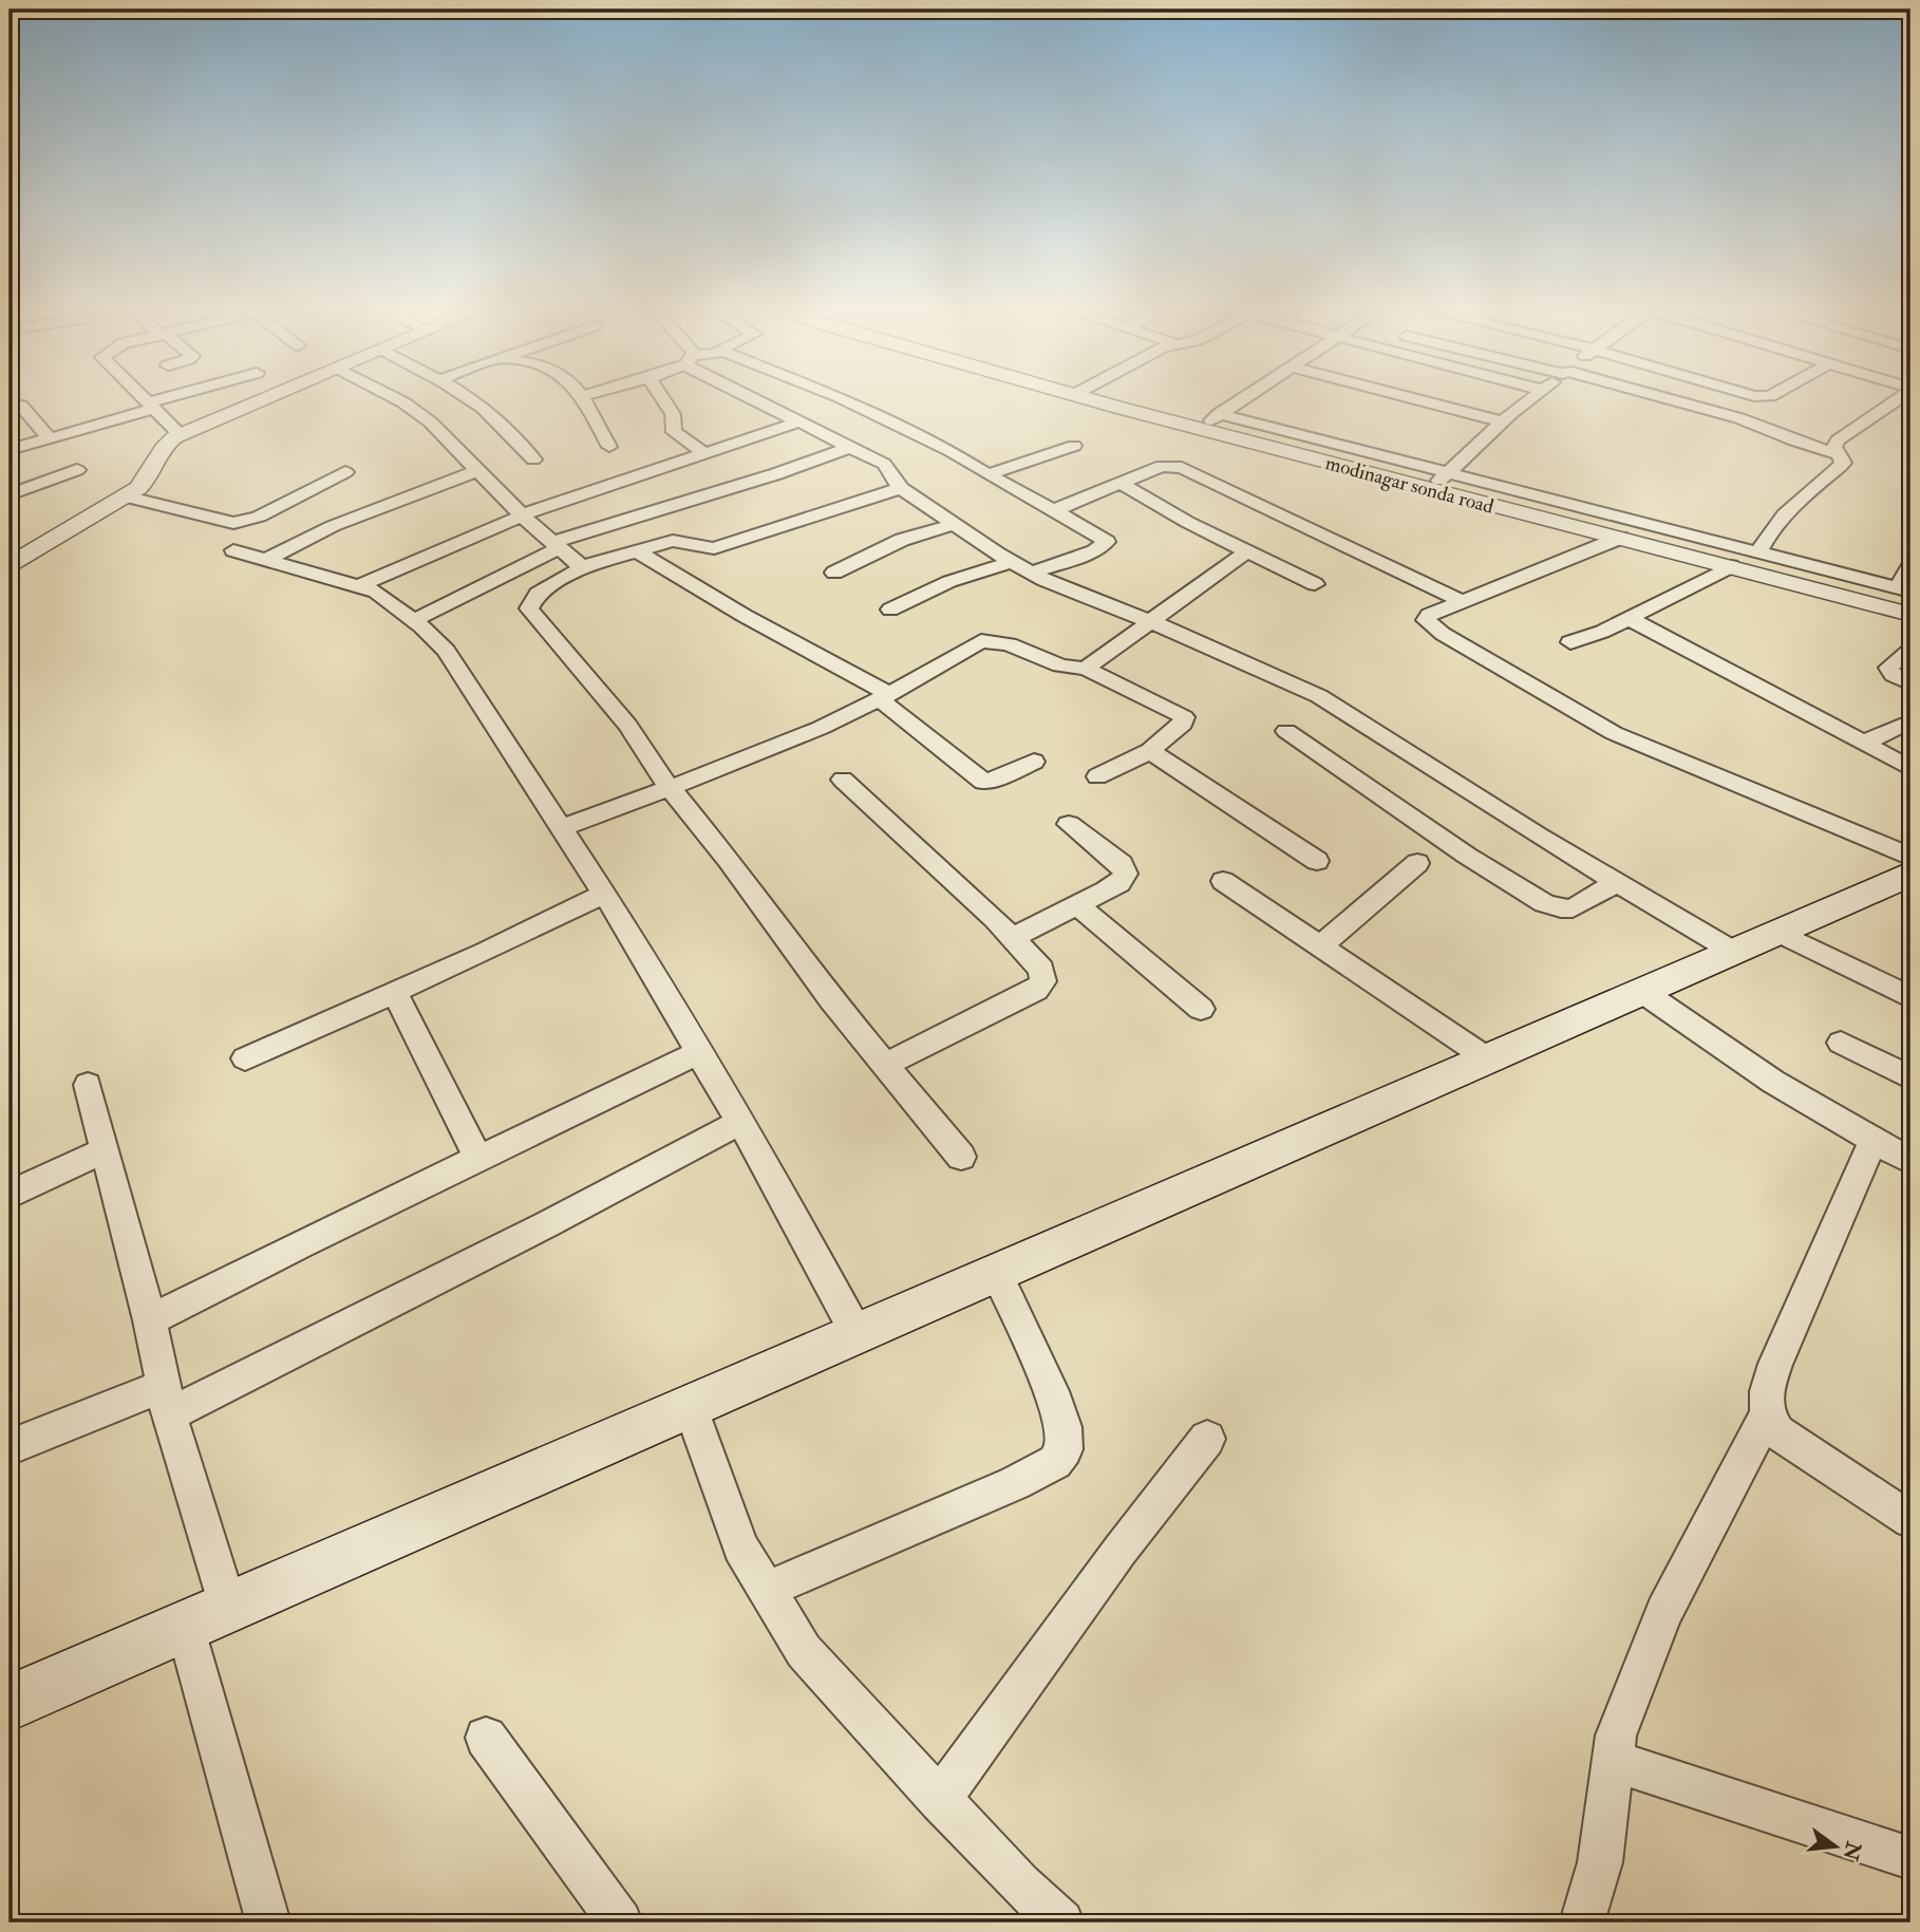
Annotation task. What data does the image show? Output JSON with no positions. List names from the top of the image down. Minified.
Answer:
{"streets":{"street":["modinagar sonda road"]},"north":"right"}
